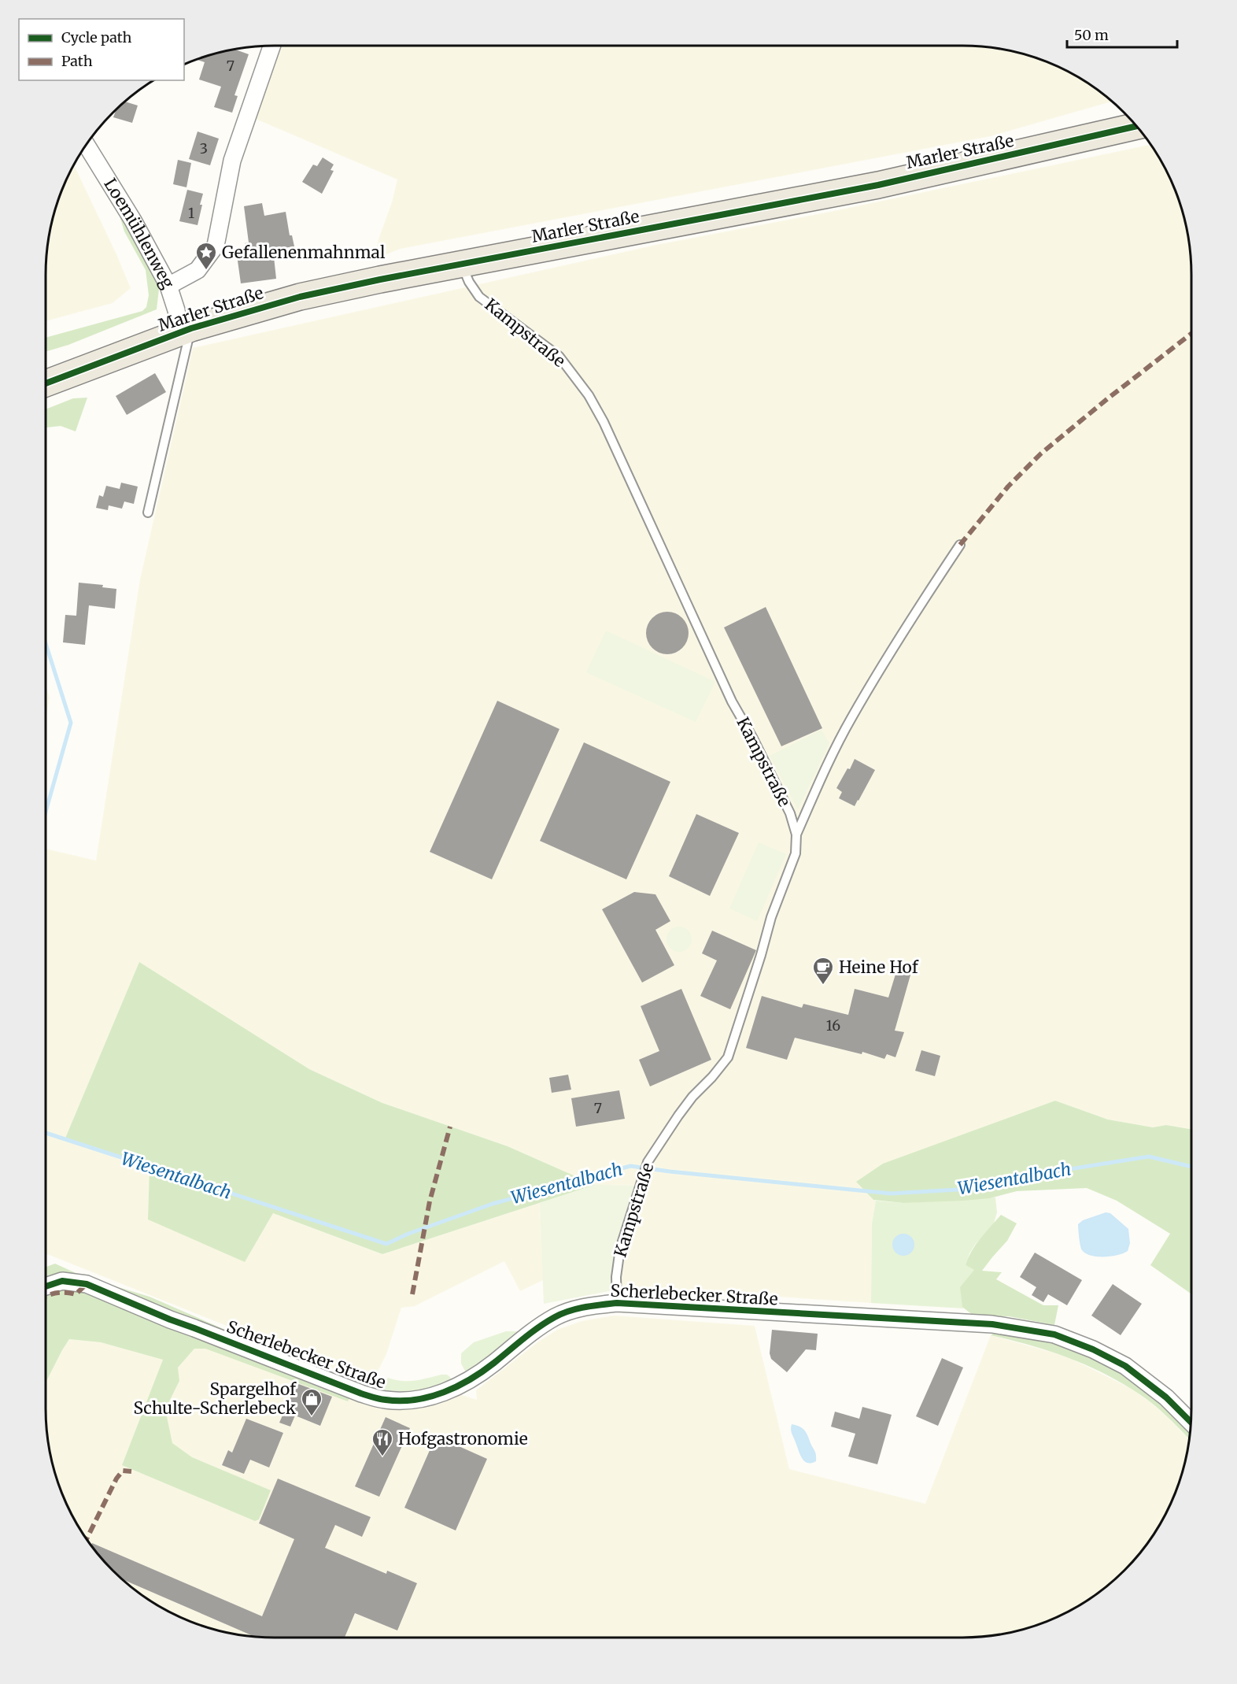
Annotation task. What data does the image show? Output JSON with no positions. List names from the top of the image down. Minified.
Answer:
{"streets":{"main road":["Marler Straße"],"street":["Loemühlenweg","Scherlebecker Straße"],"lane":["Kampstraße"]},"crossings":[["Marler Straße","Loemühlenweg"],["Marler Straße","Kampstraße"],["Kampstraße","Scherlebecker Straße"]],"water":["Wiesentalbach"],"places":{"place":["Gefallenenmahnmal"],"cafe":["Heine Hof"],"shop":["Spargelhof Schulte-Scherlebeck"],"restaurant":["Hofgastronomie"]},"house_numbers":["7","3","1","16","7"],"legend":["Cycle path","Path"],"scale_bar":"50 m"}
